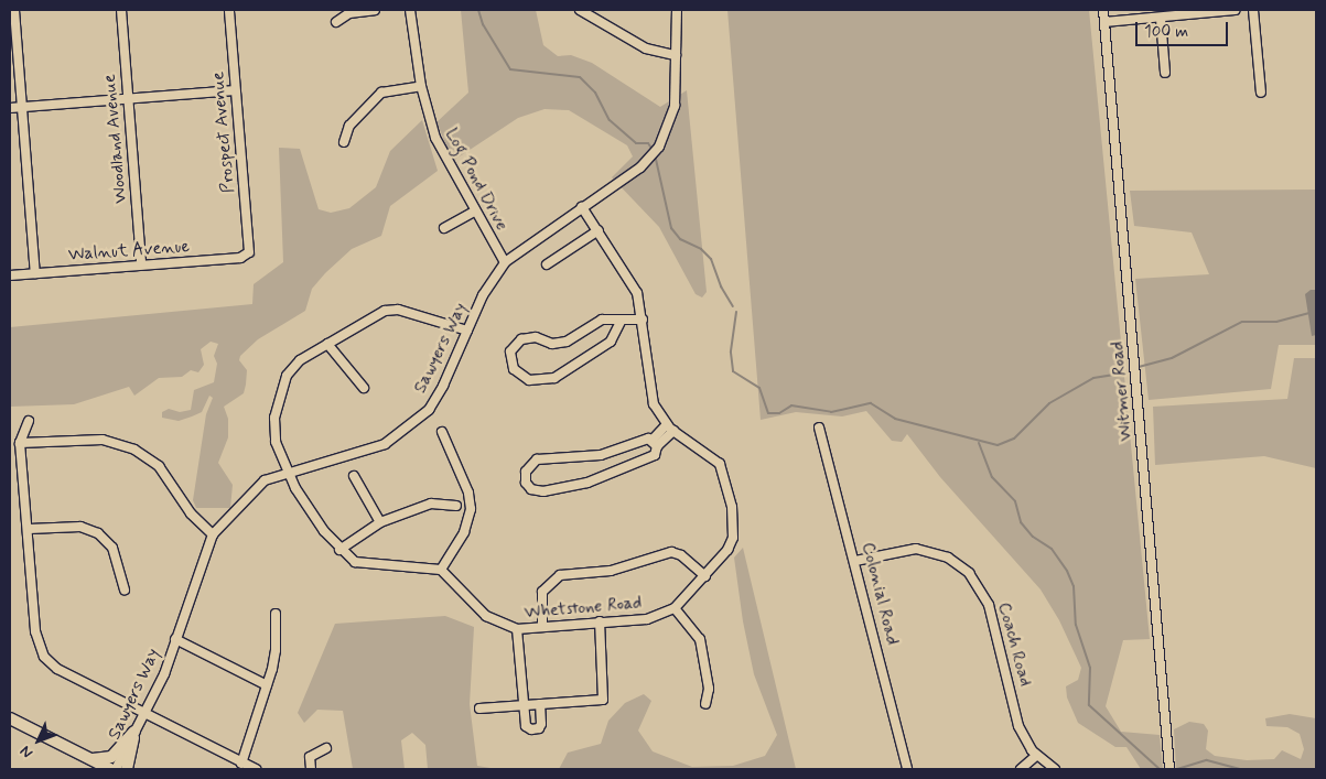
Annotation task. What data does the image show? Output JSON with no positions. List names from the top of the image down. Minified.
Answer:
{"streets":{"street":["Prospect Avenue","Woodland Avenue","Log Pond Drive","Walnut Avenue","Sawyers Way","Witmer Road","Colonial Road","Whetstone Road","Coach Road"]},"crossings":[["Prospect Avenue","Walnut Avenue"],["Woodland Avenue","Walnut Avenue"],["Log Pond Drive","Sawyers Way"],["Sawyers Way","Whetstone Road"],["Colonial Road","Coach Road"]],"scale_bar":"100 m","north":"bottom left"}
